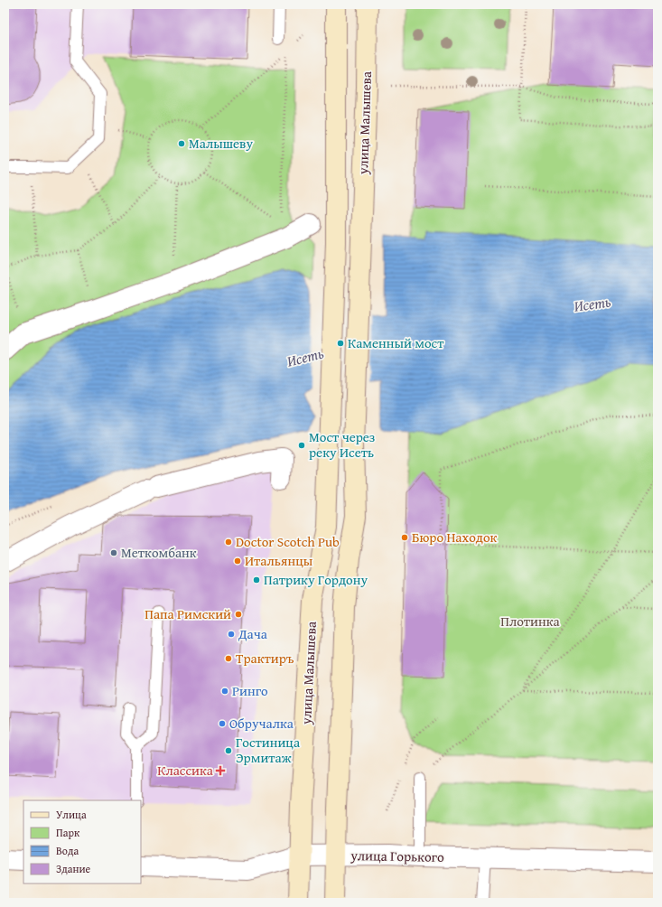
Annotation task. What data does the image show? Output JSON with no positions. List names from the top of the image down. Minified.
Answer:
{"streets":{"main road":["улица Малышева"],"street":["улица Горького"]},"crossings":[["улица Малышева","улица Горького"]],"water":["Исеть"],"parks":["Плотинка"],"places":{"other":["Малышеву","Каменный мост","Мост через реку Исеть","Бюро Находок","Doctor Scotch Pub","Меткомбанк","Итальянцы","Патрику Гордону","Папа Римский","Дача","Трактиръ","Ринго","Обручалка","Гостиница Эрмитаж"],"health":["Классика"]},"legend":["Улица","Парк","Вода","Здание"]}
